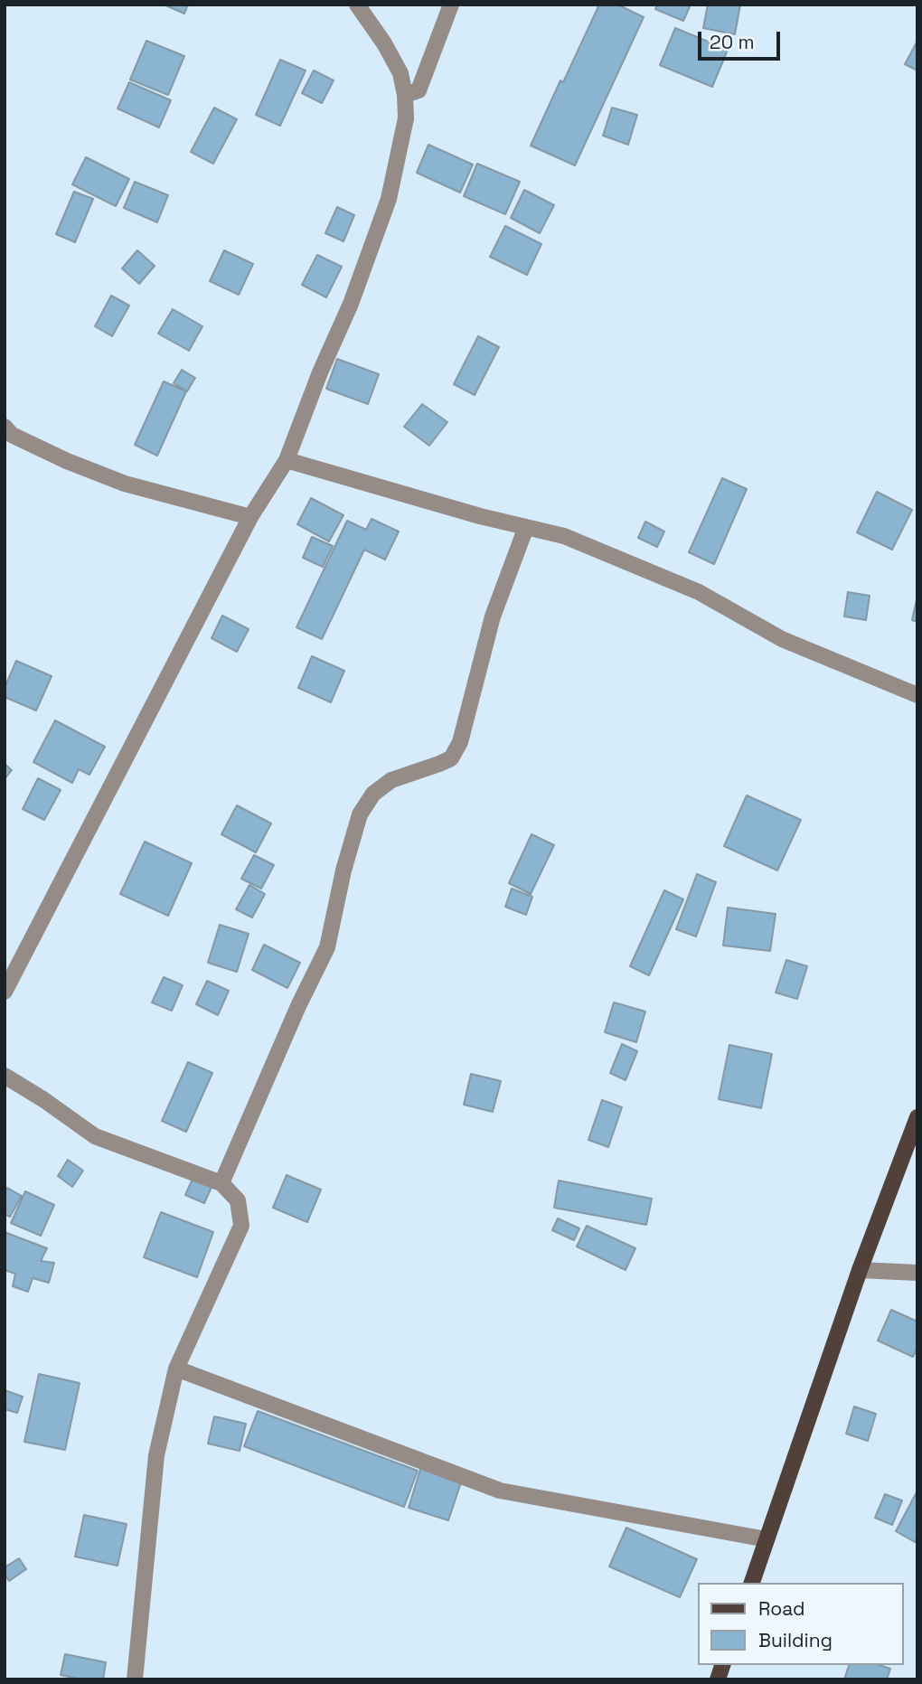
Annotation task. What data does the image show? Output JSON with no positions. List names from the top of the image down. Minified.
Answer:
{"legend":["Road","Building"],"scale_bar":"20 m"}
